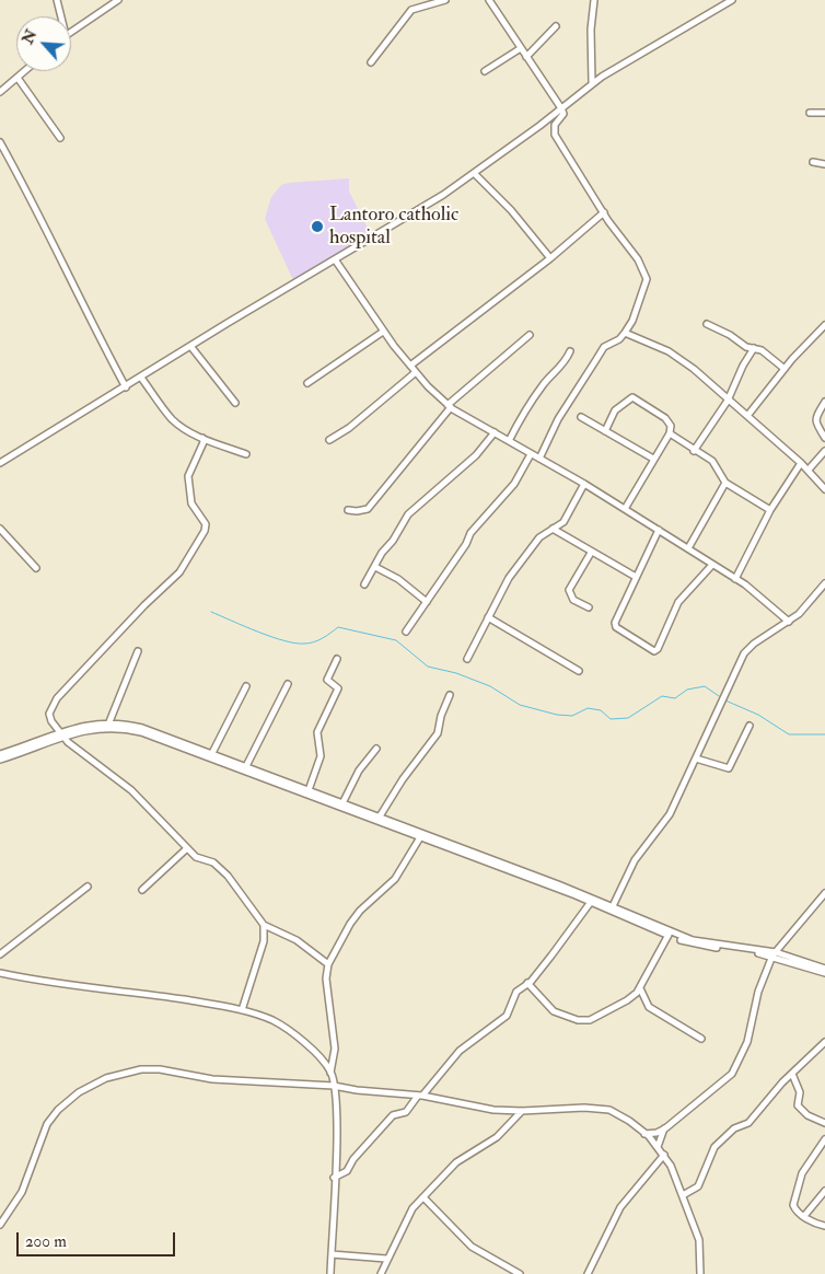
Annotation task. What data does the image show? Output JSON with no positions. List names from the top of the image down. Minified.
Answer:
{"places":["Lantoro catholic hospital"],"scale_bar":"200 m","north":"top left"}
